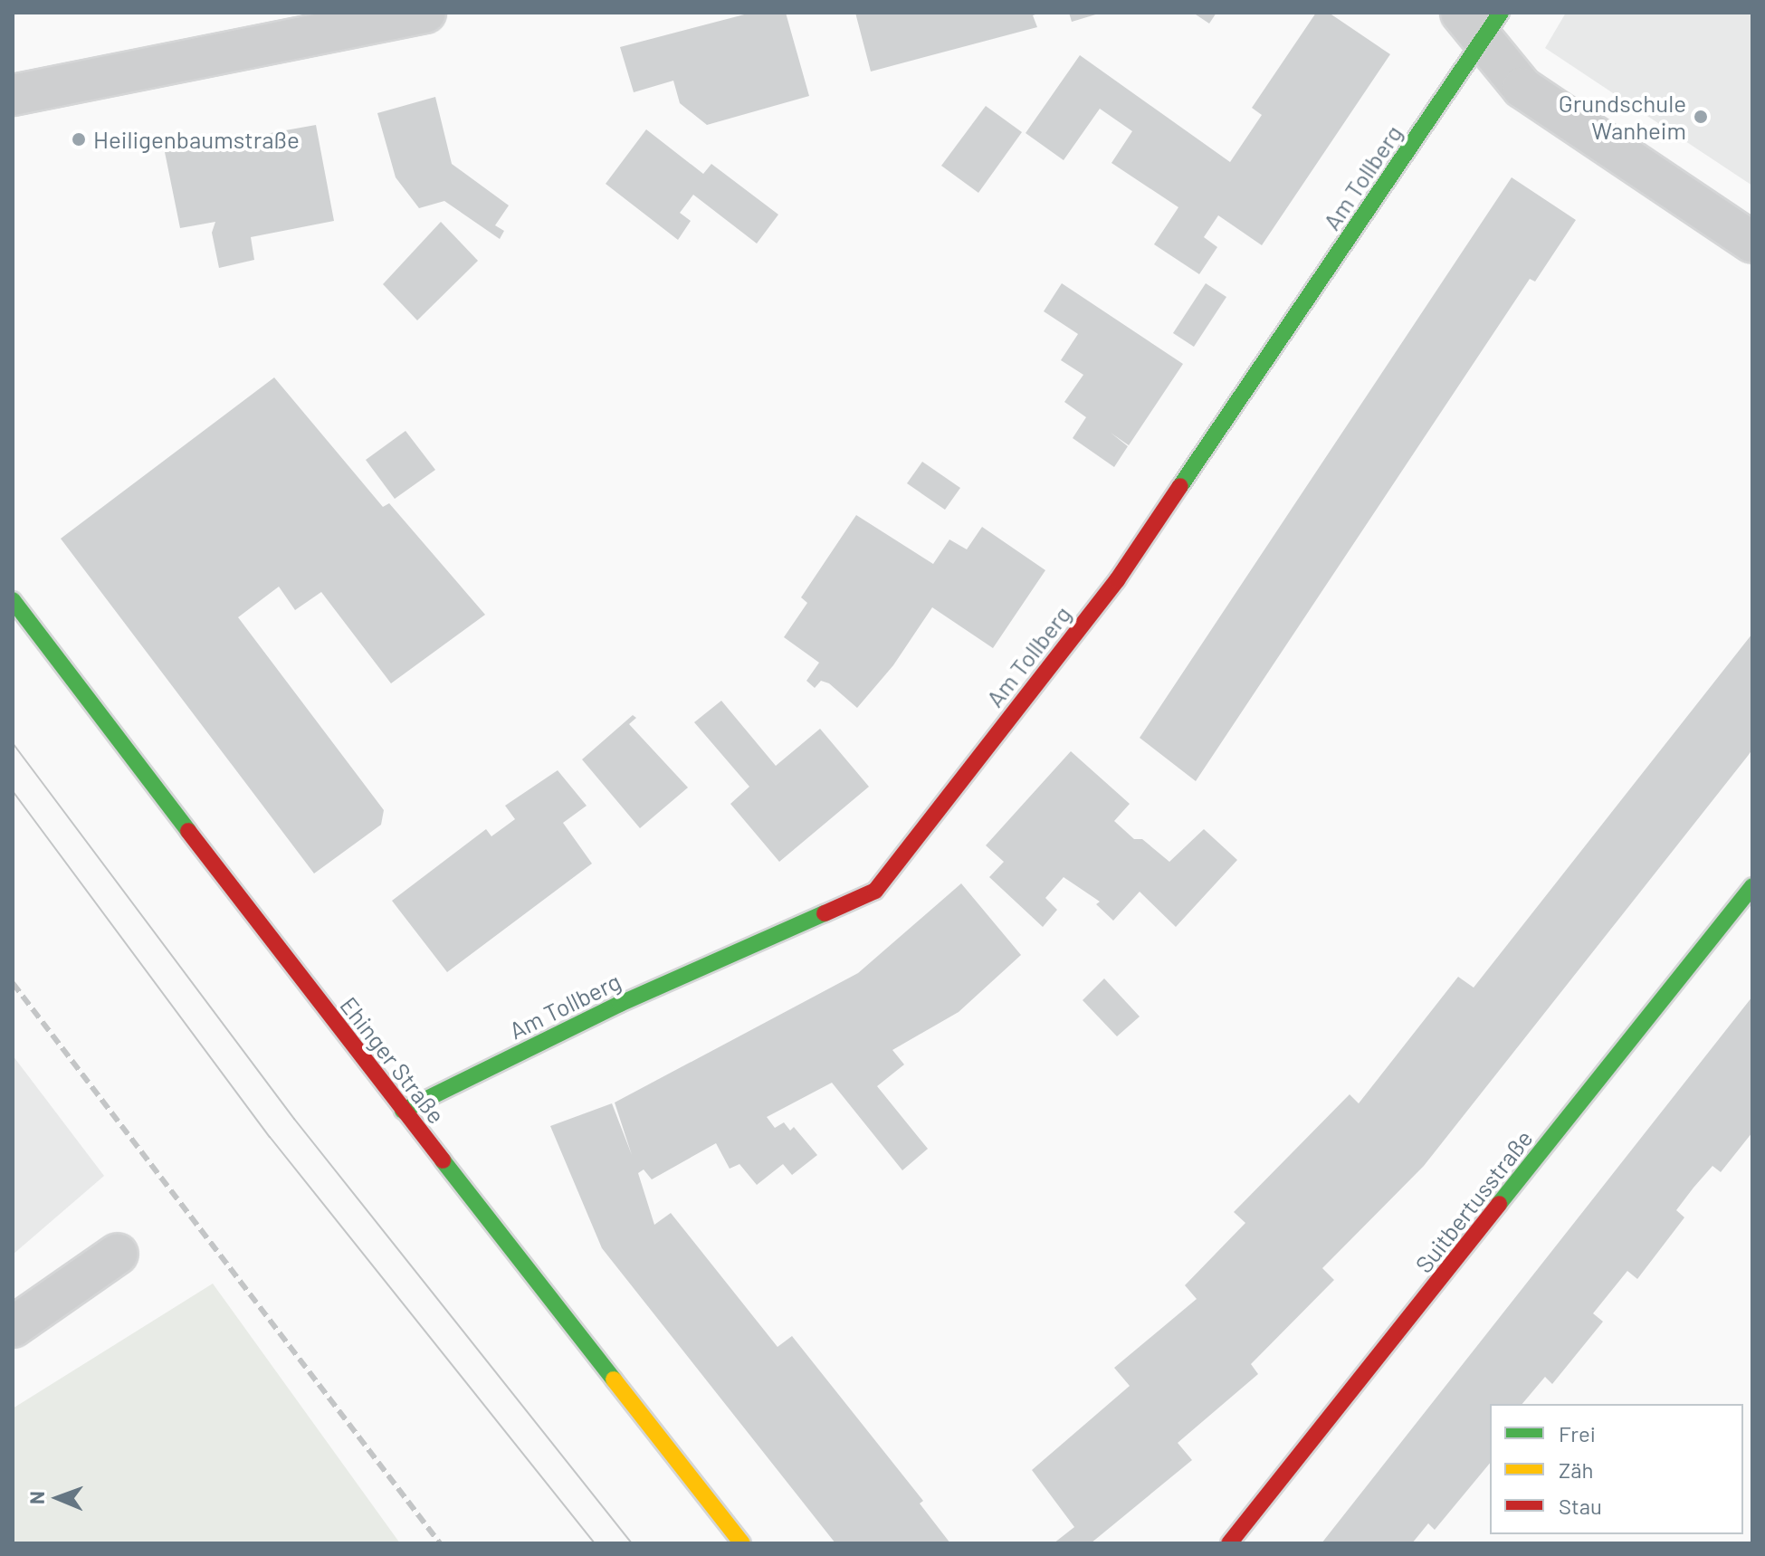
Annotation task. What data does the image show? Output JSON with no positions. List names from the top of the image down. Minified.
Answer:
{"streets":{"street":["Am Tollberg","Ehinger Straße","Suitbertusstraße"]},"crossings":[["Am Tollberg","Ehinger Straße"]],"places":["Grundschule Wanheim","Heiligenbaumstraße"],"legend":["Frei","Zäh","Stau"],"north":"left"}
